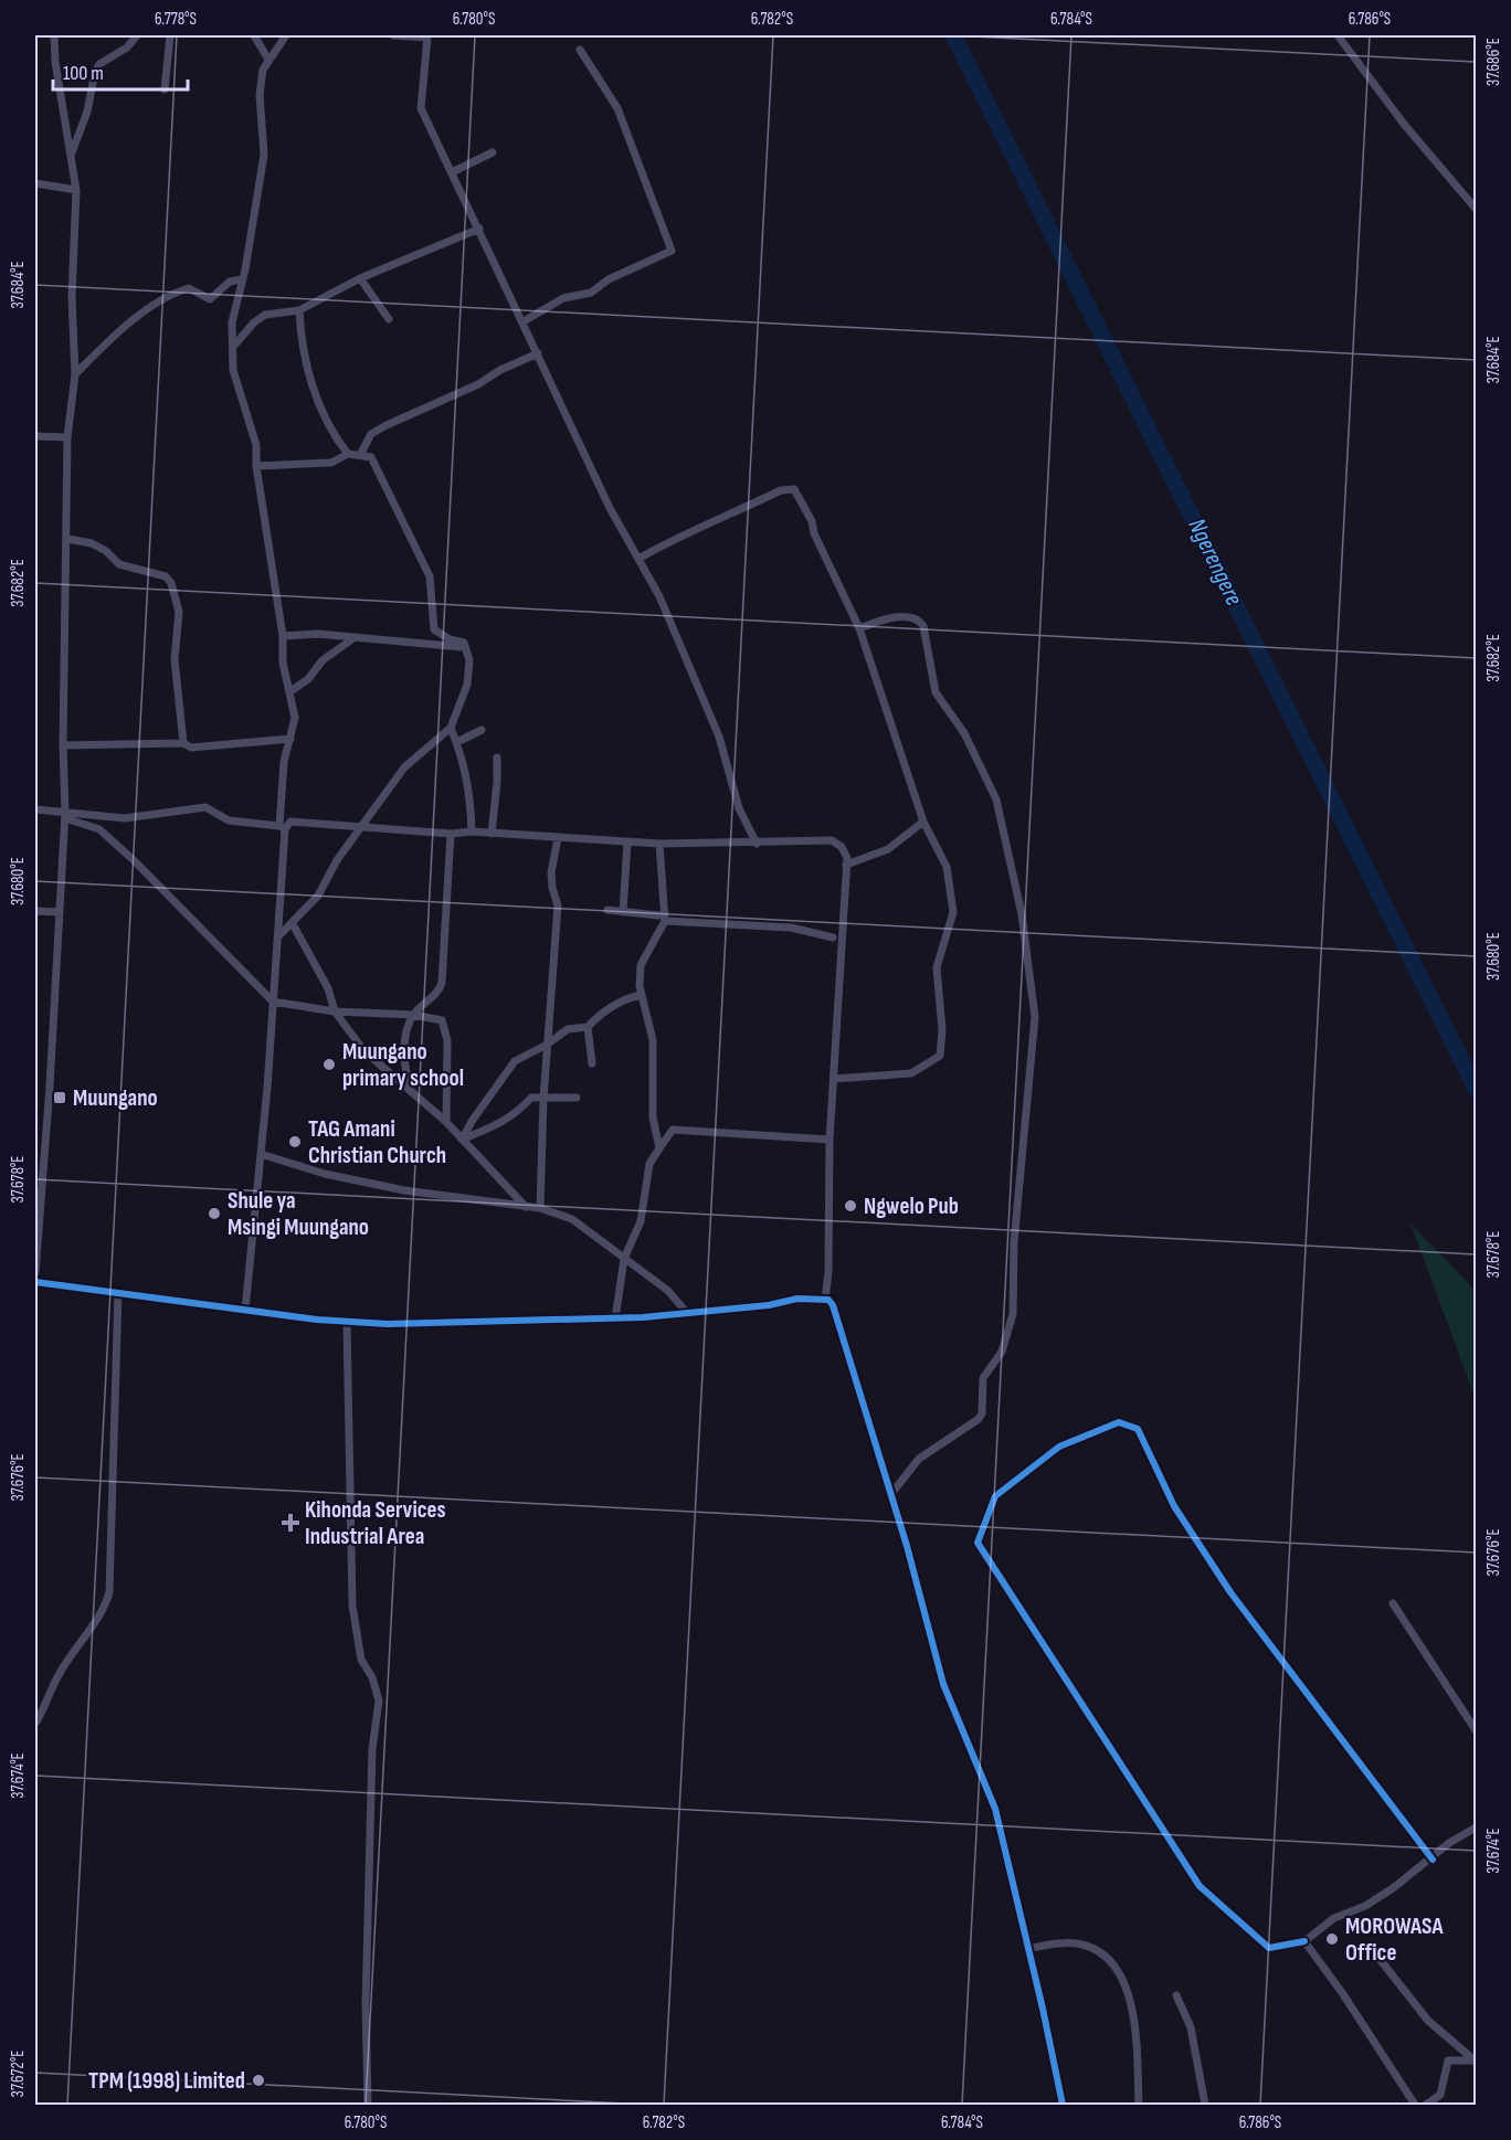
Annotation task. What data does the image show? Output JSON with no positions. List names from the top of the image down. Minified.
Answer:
{"water":["Ngerengere"],"places":{"other":["Muungano primary school","TAG Amani Christian Church","Ngwelo Pub","Shule ya Msingi Muungano","MOROWASA Office","TPM (1998) Limited"],"transit":["Muungano"],"health":["Kihonda Services Industrial Area"]},"scale_bar":"100 m","coordinates":["6.778°S","6.780°S","6.782°S","6.784°S","6.786°S","37.686°E","37.684°E","37.682°E","37.680°E","37.678°E","37.676°E","37.674°E","37.672°E"]}
